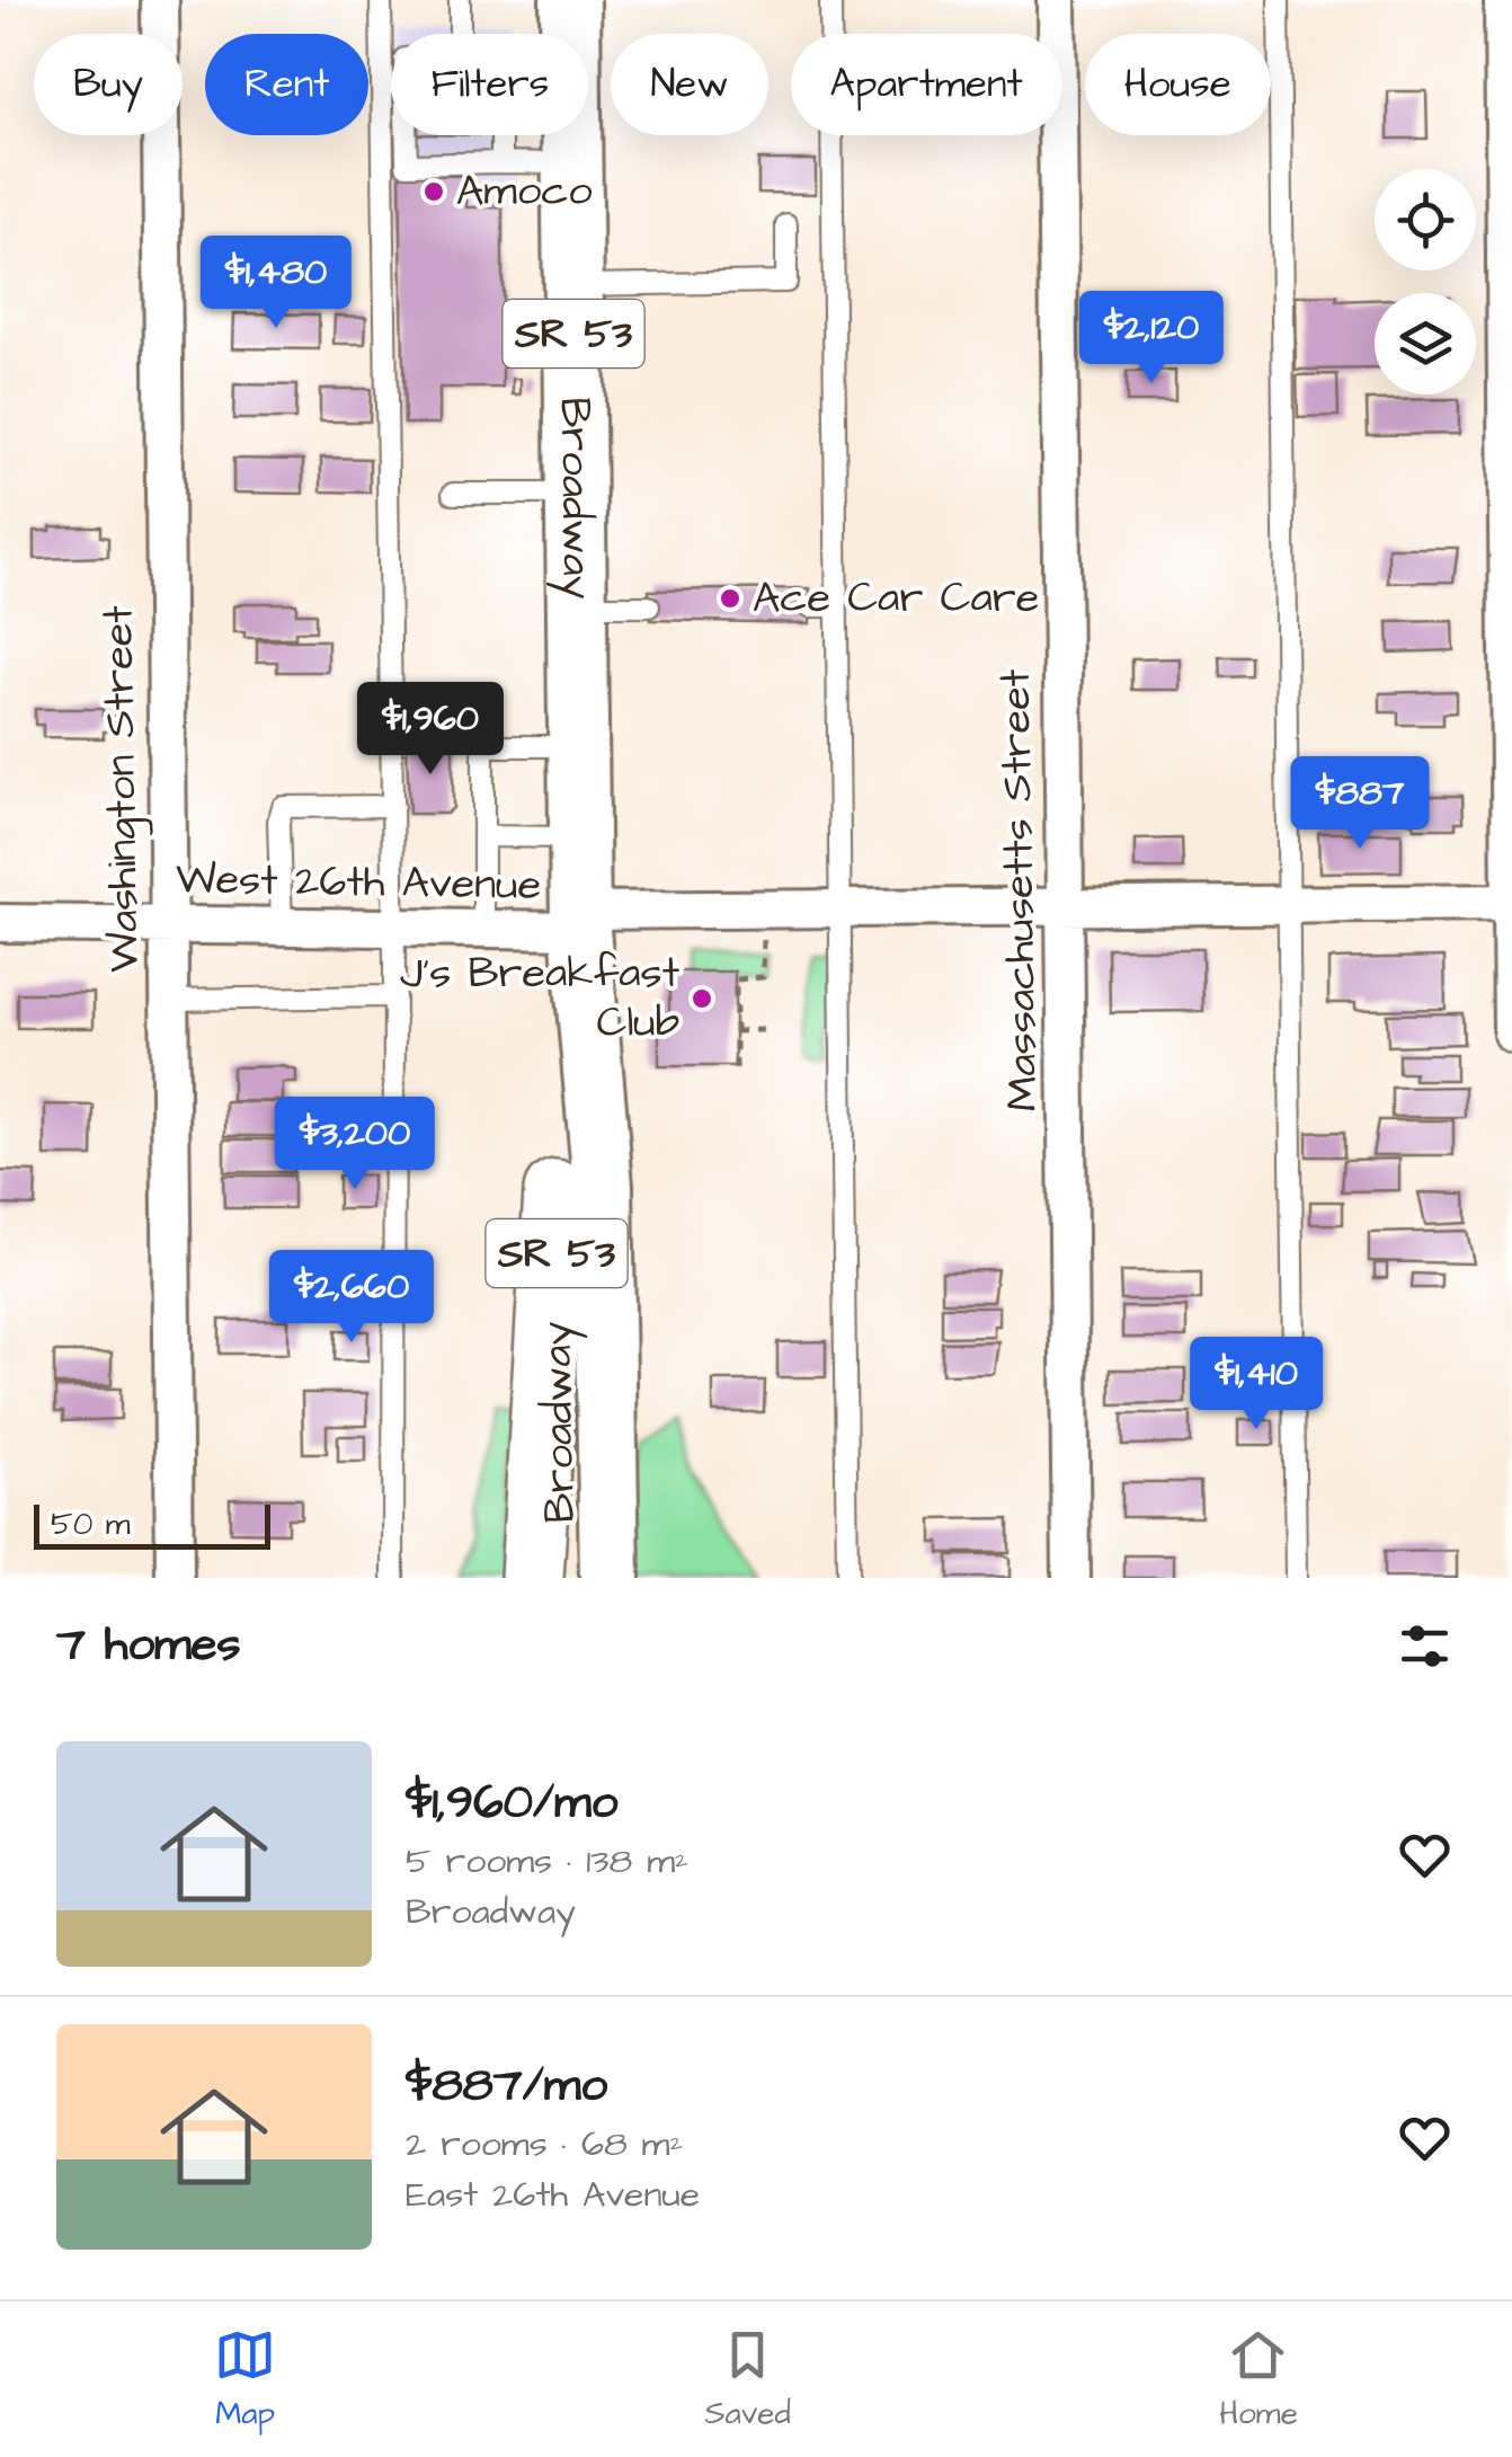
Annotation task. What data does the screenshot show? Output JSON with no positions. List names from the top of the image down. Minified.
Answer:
{"streets":{"main road":["SR 53","Broadway"],"street":["Washington Street","West 26th Avenue","Massachusetts Street"]},"crossings":[["Broadway","West 26th Avenue"],["Washington Street","West 26th Avenue"],["West 26th Avenue","Massachusetts Street"]],"places":["Amoco","Ace Car Care","J's Breakfast Club"],"scale_bar":"50 m","page":{"chip":["Buy","Rent","Filters","New","Apartment","House"],"price":["$1,480","$2,120","$1,960","$887","$3,200","$2,660","$1,410"],"scale":"50 m","heading":"7 homes","list":[{"name":"$1,960/mo","note":"5 rooms · 138 m² · Broadway"},{"name":"$887/mo","note":"2 rooms · 68 m² · East 26th Avenue"}],"tabs":["Map","Saved","Home"]}}
